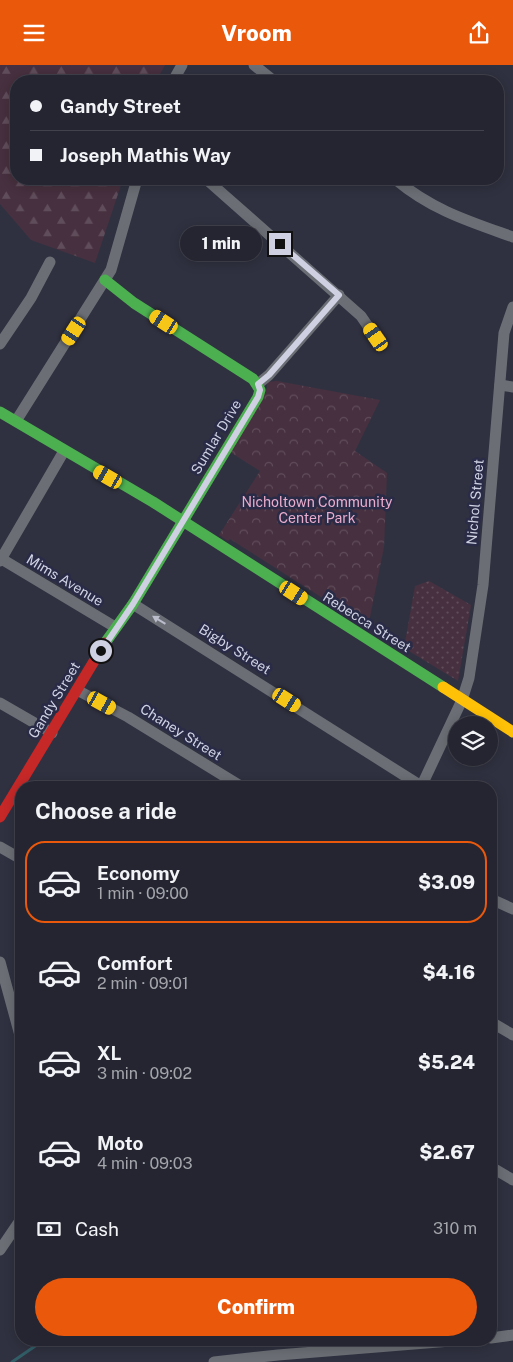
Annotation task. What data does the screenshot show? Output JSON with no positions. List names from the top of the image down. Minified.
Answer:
{"streets":{"street":["Sumlar Drive","Nichol Street","Mims Avenue","Rebecca Street","Bigby Street","Gandy Street","Chaney Street"]},"crossings":[["Sumlar Drive","Rebecca Street"],["Sumlar Drive","Gandy Street"],["Nichol Street","Rebecca Street"],["Mims Avenue","Gandy Street"],["Rebecca Street","Gandy Street"],["Bigby Street","Gandy Street"],["Gandy Street","Chaney Street"]],"one_way":["Bigby Street"],"parks":["Nicholtown Community Center Park"],"page":{"header":"Vroom","banner":["Gandy Street","Joseph Mathis Way"],"bubble":"1 min","heading":"Choose a ride","list":[{"name":"Economy","note":"1 min · 09:00","value":"$3.09"},{"name":"Comfort","note":"2 min · 09:01","value":"$4.16"},{"name":"XL","note":"3 min · 09:02","value":"$5.24"},{"name":"Moto","note":"4 min · 09:03","value":"$2.67"}],"pay":["Cash","310 m"],"buttons":"Confirm"}}
